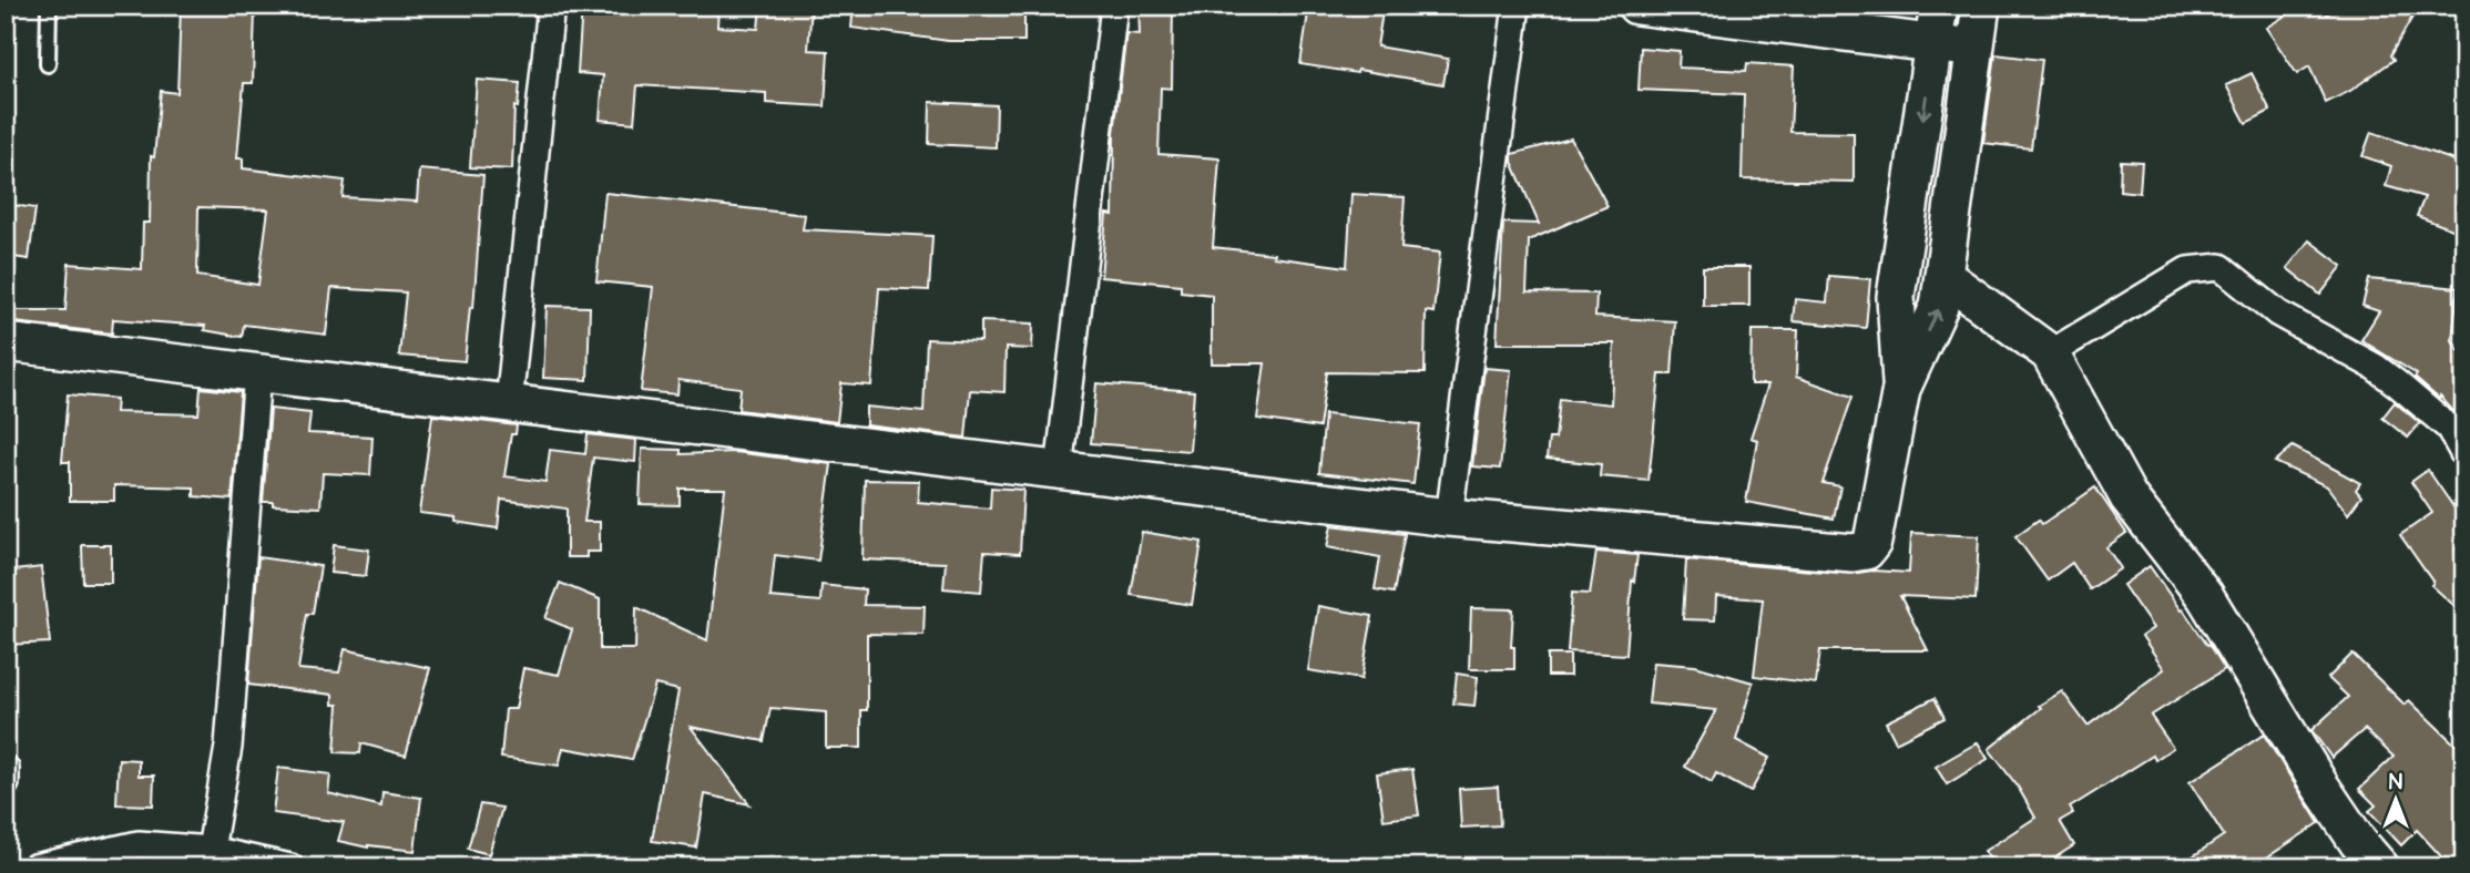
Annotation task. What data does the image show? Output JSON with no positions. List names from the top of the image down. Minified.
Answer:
{"north":"top"}
